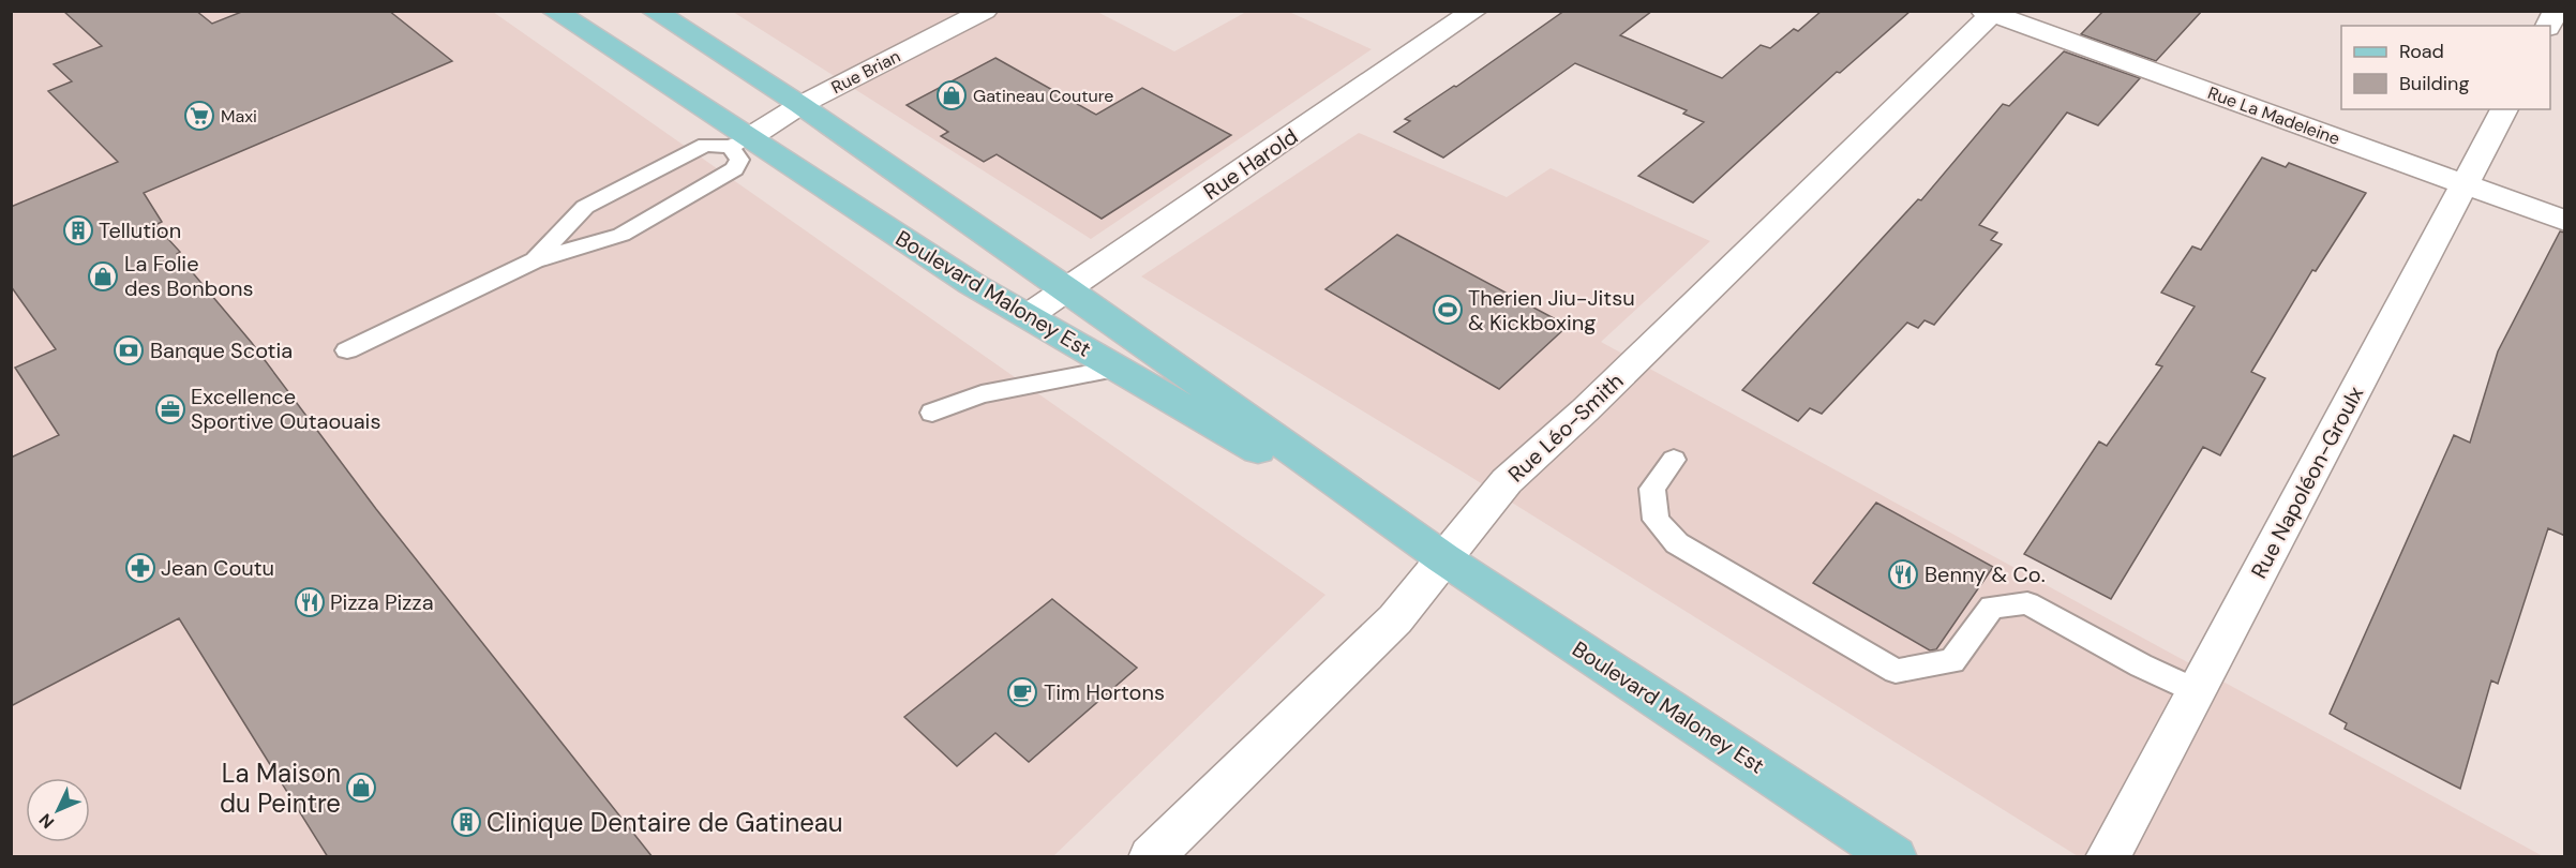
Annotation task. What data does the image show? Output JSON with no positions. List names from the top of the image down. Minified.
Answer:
{"streets":{"main road":["Boulevard Maloney Est"],"street":["Rue Brian","Rue La Madeleine","Rue Harold","Rue Léo-Smith","Rue Napoléon-Groulx"]},"crossings":[["Rue Brian","Boulevard Maloney Est"],["Rue La Madeleine","Rue Léo-Smith"],["Rue La Madeleine","Rue Napoléon-Groulx"],["Rue Harold","Boulevard Maloney Est"],["Boulevard Maloney Est","Rue Léo-Smith"]],"places":{"shop":["Gatineau Couture","La Folie des Bonbons","La Maison du Peintre"],"supermarket":["Maxi"],"building":["Tellution","Clinique Dentaire de Gatineau"],"sports":["Therien Jiu-Jitsu & Kickboxing"],"bank":["Banque Scotia"],"office":["Excellence Sportive Outaouais"],"pharmacy":["Jean Coutu"],"restaurant":["Benny & Co.","Pizza Pizza"],"cafe":["Tim Hortons"]},"legend":["Road","Building"],"north":"bottom left"}
